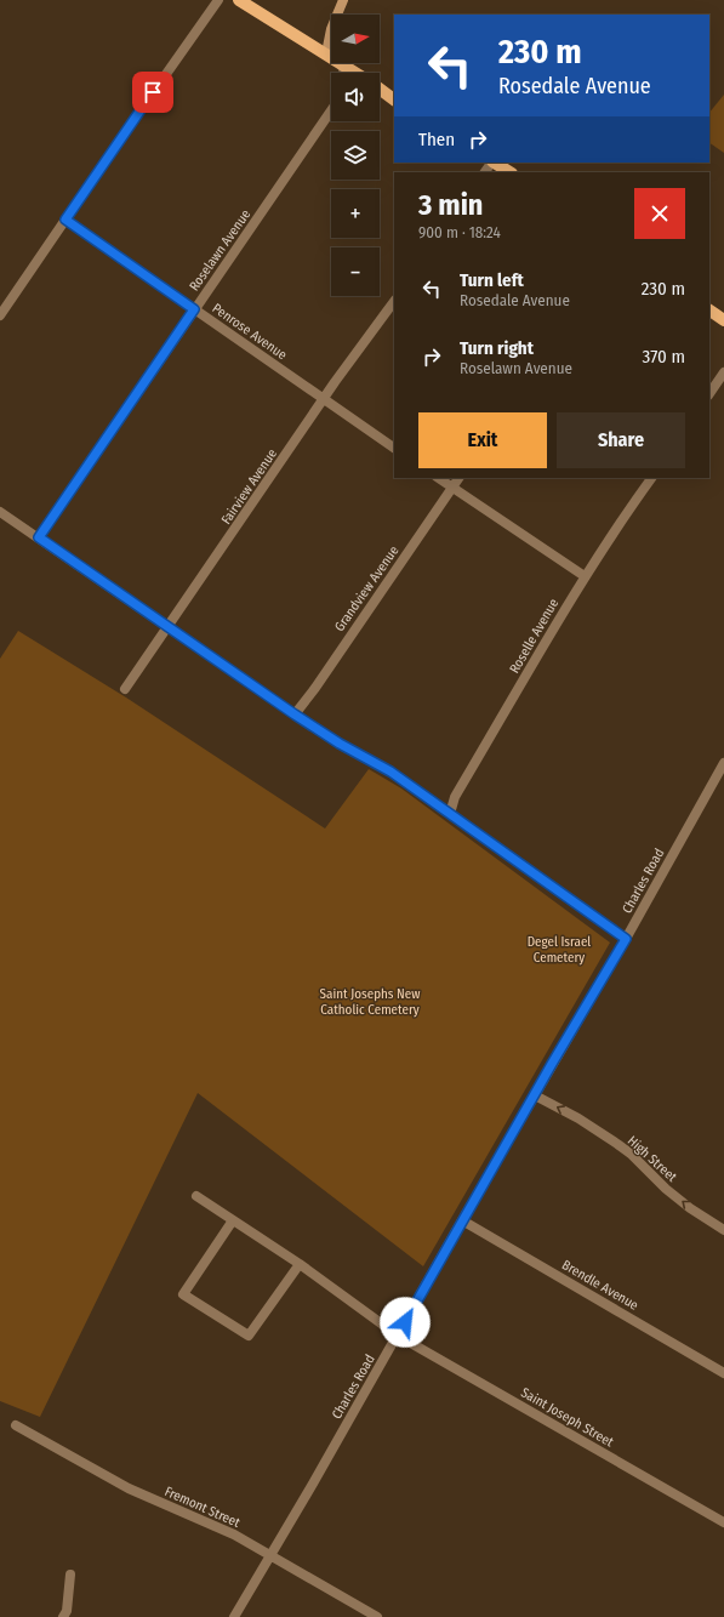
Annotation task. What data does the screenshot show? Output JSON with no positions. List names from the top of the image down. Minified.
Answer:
{"streets":{"street":["Roselawn Avenue","Penrose Avenue","Fairview Avenue","Grandview Avenue","Roselle Avenue","Charles Road","High Street","Brendle Avenue","Saint Joseph Street","Fremont Street"]},"crossings":[["Roselawn Avenue","Penrose Avenue"],["Penrose Avenue","Fairview Avenue"],["Charles Road","High Street"],["Charles Road","Brendle Avenue"],["Charles Road","Saint Joseph Street"],["Charles Road","Fremont Street"]],"one_way":["High Street"],"parks":["Degel Israel Cemetery","Saint Josephs New Catholic Cemetery"],"north":"right","page":{"map_buttons":["+","−"],"turn":["230 m","Rosedale Avenue"],"then":"Then","heading":["3 min","900 m · 18:24"],"list":[{"name":"Turn left","note":"Rosedale Avenue","value":"230 m"},{"name":"Turn right","note":"Roselawn Avenue","value":"370 m"}],"buttons":["Exit","Share"]}}
